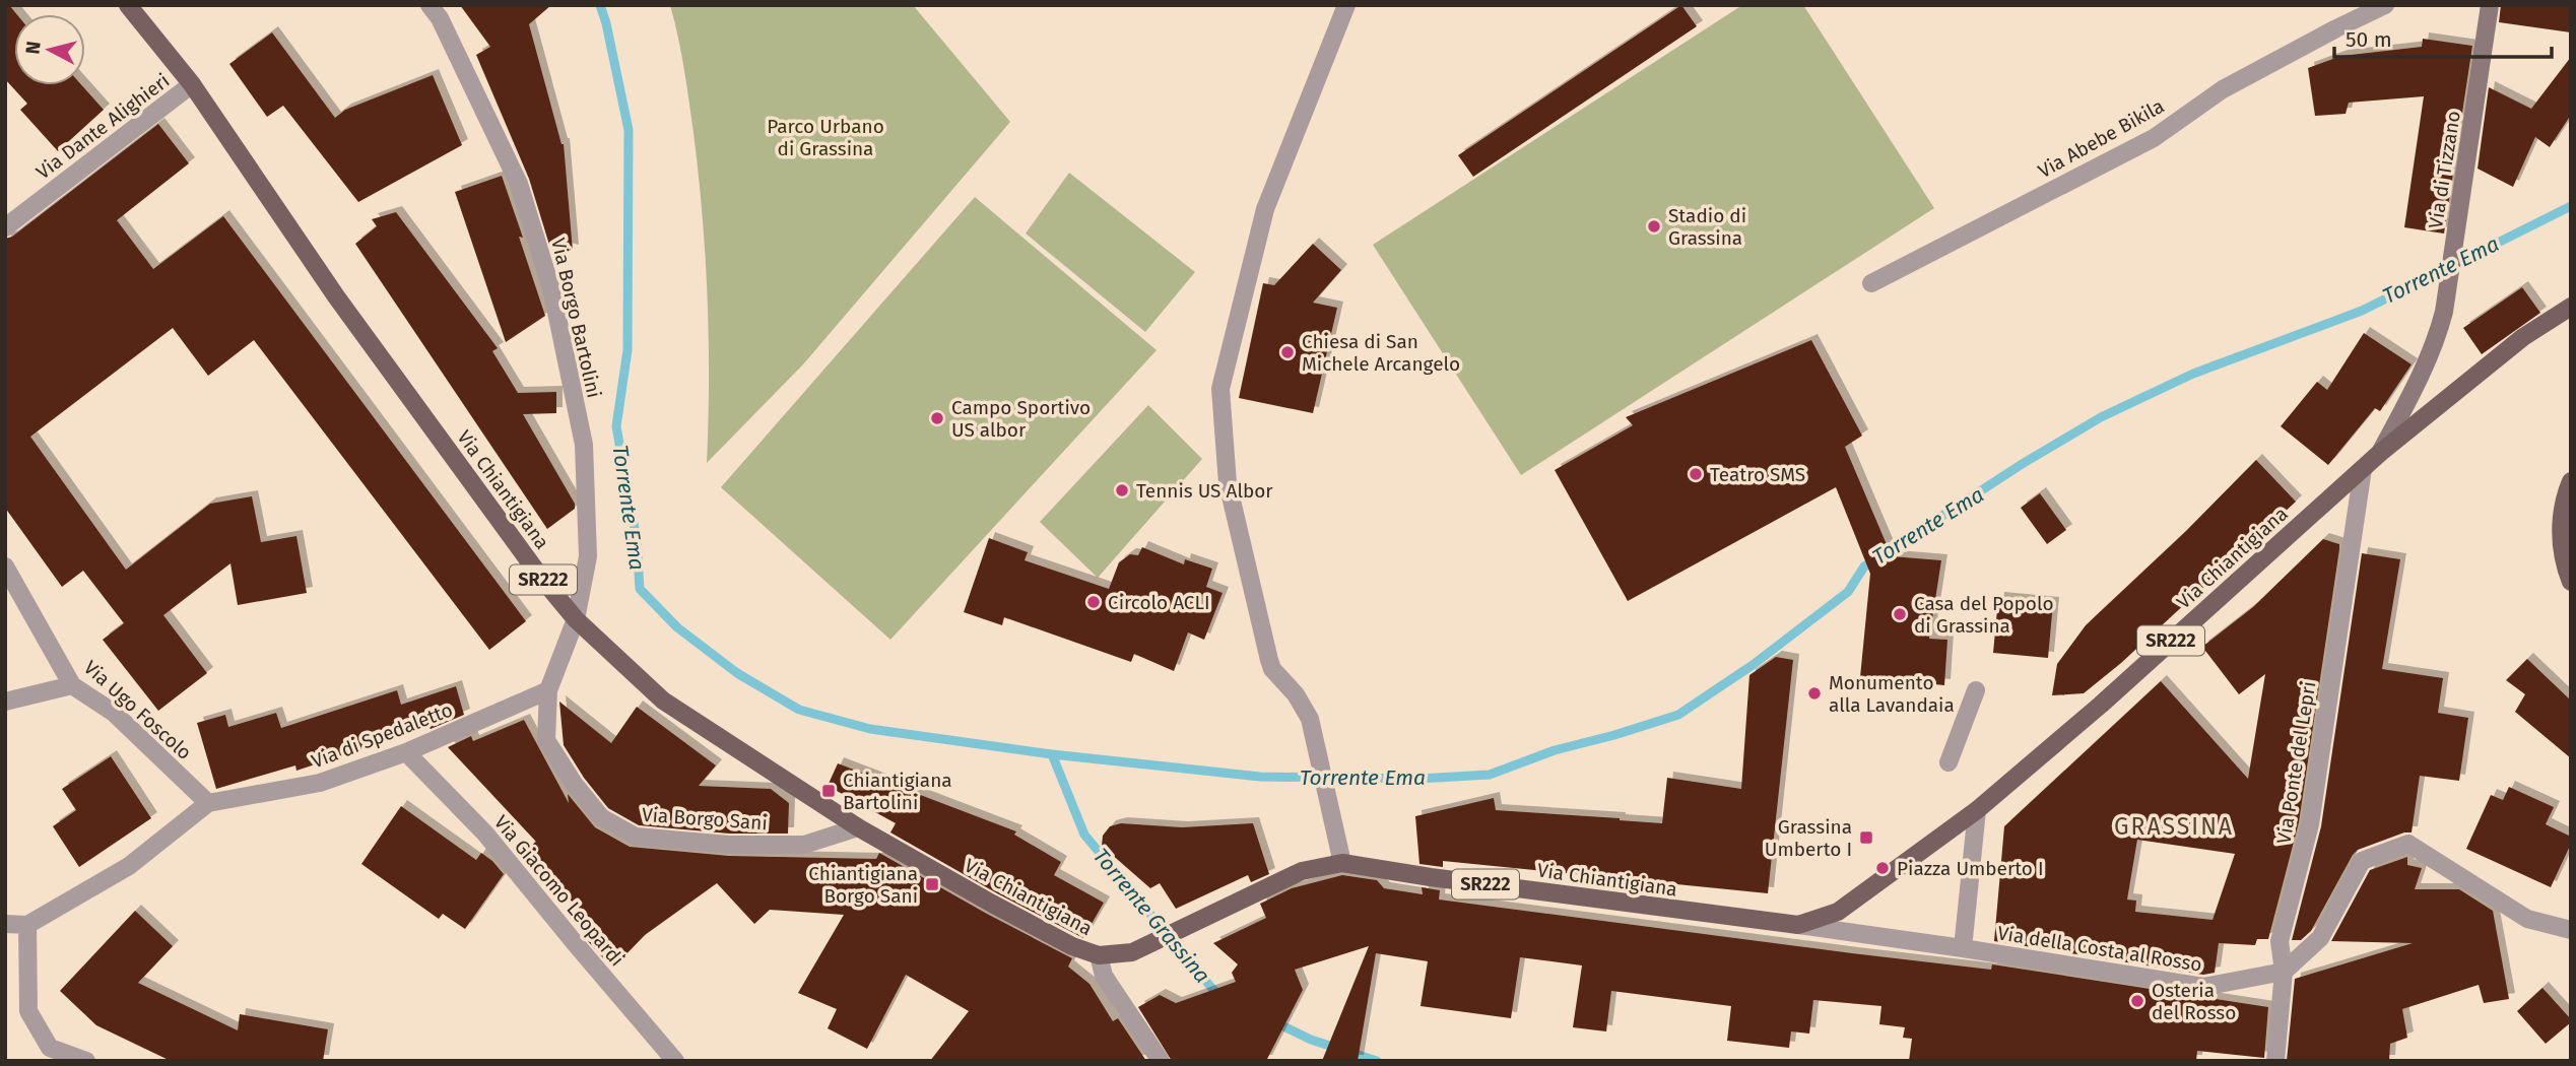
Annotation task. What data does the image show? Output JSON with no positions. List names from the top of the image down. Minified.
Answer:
{"streets":{"main road":["Via Chiantigiana","SR222"],"street":["Via Dante Alighieri","Via Abebe Bikila","Via di Tizzano","Via Borgo Bartolini","Via Ugo Foscolo","Via di Spedaletto","Via Ponte del Lepri","Via Borgo Sani","Via Giacomo Leopardi","Via della Costa al Rosso"]},"crossings":[["Via Dante Alighieri","Via Chiantigiana"],["Via di Tizzano","Via Chiantigiana"],["Via Borgo Bartolini","Via Chiantigiana"],["Via Borgo Bartolini","Via Borgo Sani"],["Via Chiantigiana","Via Ponte del Lepri"],["Via Chiantigiana","Via Borgo Sani"],["Via Ugo Foscolo","Via di Spedaletto"],["Via di Spedaletto","Via Borgo Sani"],["Via di Spedaletto","Via Giacomo Leopardi"],["Via Ponte del Lepri","Via della Costa al Rosso"]],"districts":["GRASSINA"],"water":["Torrente Ema","Torrente Grassina"],"parks":["Parco Urbano di Grassina"],"places":{"other":["Stadio di Grassina","Chiesa di San Michele Arcangelo","Campo Sportivo US albor","Teatro SMS","Tennis US Albor","Circolo ACLI","Casa del Popolo di Grassina","Monumento alla Lavandaia","Piazza Umberto I","Osteria del Rosso"],"transit":["Chiantigiana Bartolini","Grassina Umberto I","Chiantigiana Borgo Sani"]},"scale_bar":"50 m","north":"left"}
